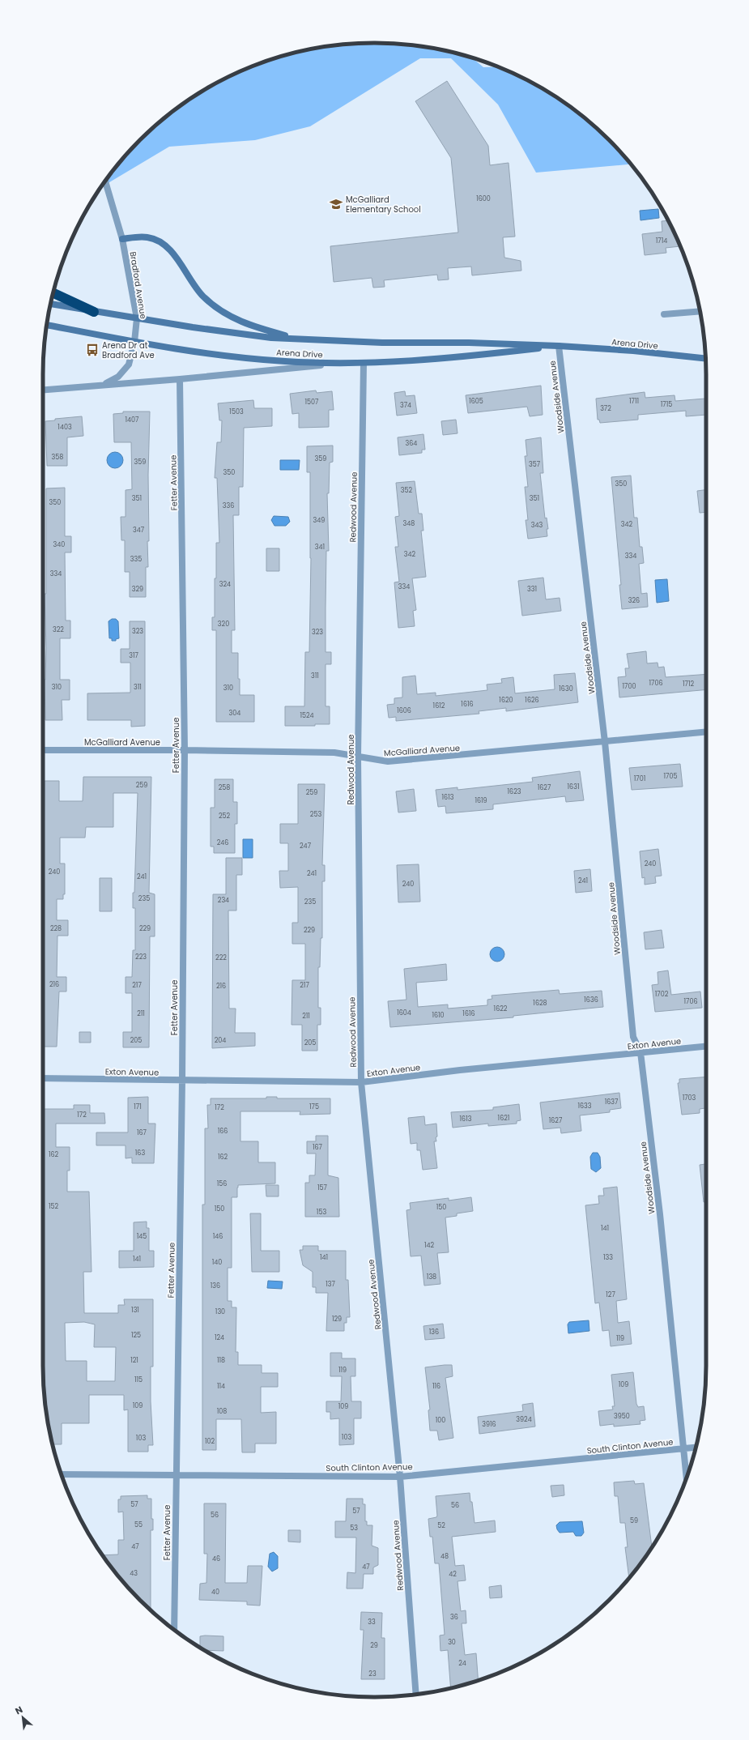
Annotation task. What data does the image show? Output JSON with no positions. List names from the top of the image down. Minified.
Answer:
{"streets":{"main road":["Arena Drive"],"street":["Bradford Avenue","Woodside Avenue","Fetter Avenue","Redwood Avenue","McGalliard Avenue","Exton Avenue","South Clinton Avenue"]},"crossings":[["Bradford Avenue","Arena Drive"],["Arena Drive","Woodside Avenue"],["Arena Drive","Redwood Avenue"],["Woodside Avenue","McGalliard Avenue"],["Woodside Avenue","Exton Avenue"],["Woodside Avenue","South Clinton Avenue"],["Fetter Avenue","McGalliard Avenue"],["Fetter Avenue","Exton Avenue"],["Fetter Avenue","South Clinton Avenue"],["Redwood Avenue","McGalliard Avenue"],["Redwood Avenue","Exton Avenue"],["Redwood Avenue","South Clinton Avenue"]],"places":{"school or university":["McGalliard Elementary School"],"bus stop":["Arena Dr at Bradford Ave"]},"house_numbers":["1600","1714","1605","1711","1507","1715","374","372","1503","1407","1403","364","358","359","359","357","350","350","352","351","351","350","336","349","348","342","343","347","340","341","342","334","335","334","324","334","329","331","326","320","322","323","323","317","311","1706","1712","1700","310","311","310","1630","1620","1626","1616","1612","1606","304","1524","1705","1701","259","1631","258","1627","1623","259","1613","1619","253","252","246","247","240","240","241","241","241","240","235","234","235","228","229","229","223","222","216","217","217","216","1702","1636","1706","1628","1622","1604","211","1616","1610","211","205","204","205","1703","1637","1633","171","175","172","172","1621","1613","1627","166","167","167","163","162","162","156","157","152","150","150","153","141","145","146","142","141","133","141","140","138","137","136","127","131","130","129","136","125","124","119","121","118","119","115","109","114","116","109","109","108","3950","3924","100","3916","103","103","102","57","56","57","56","59","55","52","53","47","48","46","47","43","42","40","36","33","30","29","24","23"],"north":"top left"}
